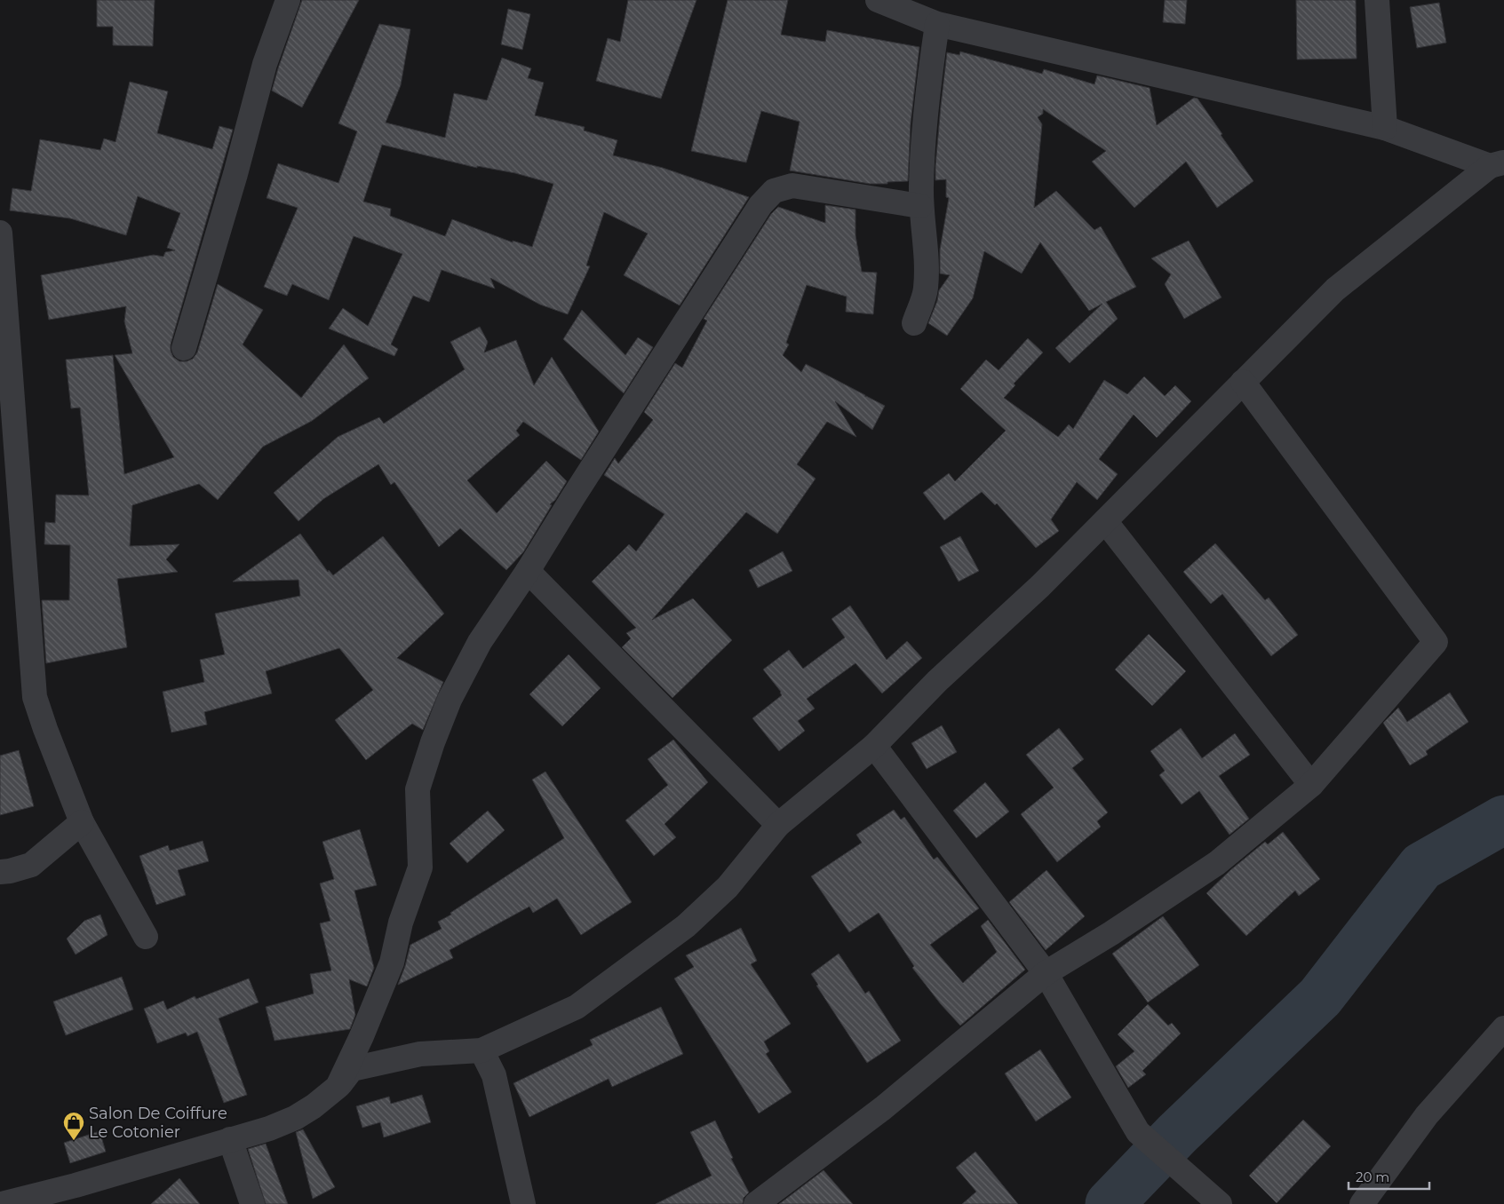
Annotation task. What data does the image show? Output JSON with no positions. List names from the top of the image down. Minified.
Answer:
{"places":{"shop":["Salon De Coiffure Le Cotonier"]},"scale_bar":"20 m"}
